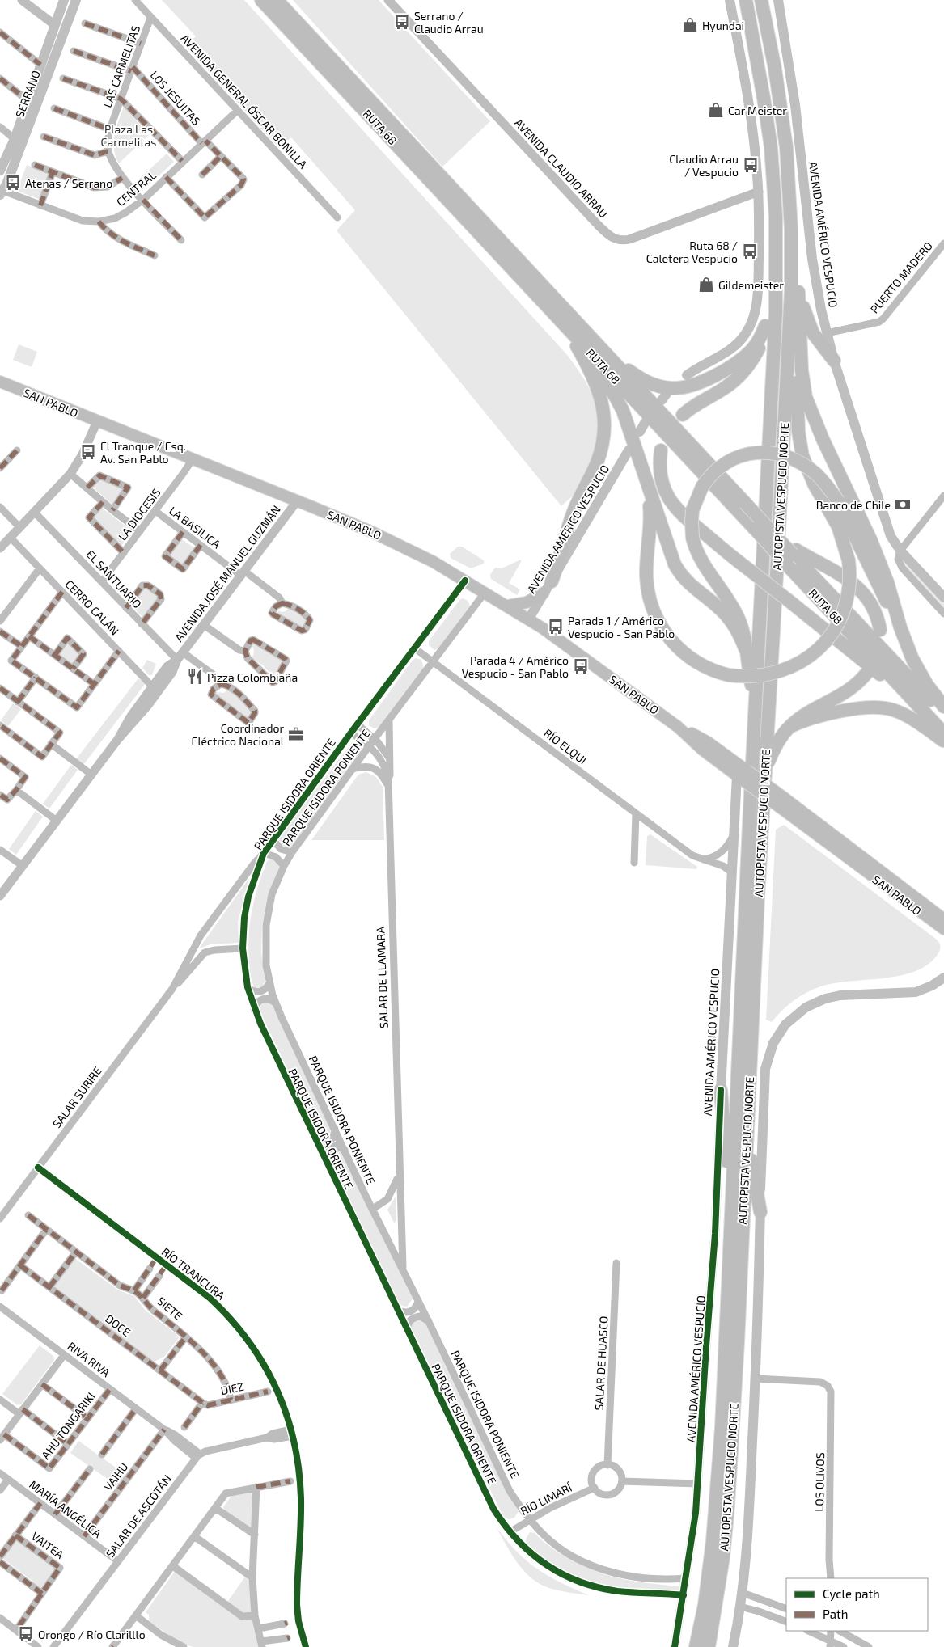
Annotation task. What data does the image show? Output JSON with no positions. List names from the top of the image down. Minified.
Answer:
{"streets":{"highway":["RUTA 68","AUTOPISTA VESPUCIO NORTE"],"main road":["SERRANO","AVENIDA AMÉRICO VESPUCIO","SAN PABLO"],"street":["LAS CARMELITAS","LOS JESUITAS","AVENIDA GENERAL ÓSCAR BONILLA","AVENIDA CLAUDIO ARRAU","CENTRAL","PUERTO MADERO","LA DIOCESIS","LA BASILICA","AVENIDA JOSÉ MANUEL GUZMÁN","EL SANTUARIO","CERRO CALÁN","RÍO ELQUI","PARQUE ISIDORA PONIENTE","PARQUE ISIDORA ORIENTE","SALAR DE LLAMARA","SALAR SURIRE","RÍO TRANCURA","SIETE","DOCE","RIVA RIVA","SALAR DE HUASCO","DIEZ","AHU TONGARIKI","VAIHU","LOS OLIVOS","RÍO LIMARÍ","MARÍA ANGÉLICA","SALAR DE ASCOTÁN","VAITEA"]},"crossings":[["LAS CARMELITAS","LOS JESUITAS"],["LAS CARMELITAS","AVENIDA GENERAL ÓSCAR BONILLA"],["LAS CARMELITAS","CENTRAL"],["SERRANO","CENTRAL"],["LOS JESUITAS","CENTRAL"],["AVENIDA GENERAL ÓSCAR BONILLA","CENTRAL"],["AVENIDA AMÉRICO VESPUCIO","PUERTO MADERO"],["AVENIDA AMÉRICO VESPUCIO","SAN PABLO"],["AVENIDA AMÉRICO VESPUCIO","RÍO ELQUI"],["AVENIDA AMÉRICO VESPUCIO","PARQUE ISIDORA PONIENTE"],["AVENIDA AMÉRICO VESPUCIO","PARQUE ISIDORA ORIENTE"],["SAN PABLO","LA DIOCESIS"],["SAN PABLO","AVENIDA JOSÉ MANUEL GUZMÁN"],["SAN PABLO","PARQUE ISIDORA PONIENTE"],["SAN PABLO","PARQUE ISIDORA ORIENTE"],["LA DIOCESIS","LA BASILICA"],["LA DIOCESIS","EL SANTUARIO"],["LA BASILICA","AVENIDA JOSÉ MANUEL GUZMÁN"],["AVENIDA JOSÉ MANUEL GUZMÁN","EL SANTUARIO"],["AVENIDA JOSÉ MANUEL GUZMÁN","CERRO CALÁN"],["RÍO ELQUI","PARQUE ISIDORA PONIENTE"],["RÍO ELQUI","PARQUE ISIDORA ORIENTE"],["PARQUE ISIDORA PONIENTE","SALAR DE LLAMARA"],["PARQUE ISIDORA PONIENTE","RÍO LIMARÍ"],["PARQUE ISIDORA ORIENTE","SALAR DE LLAMARA"],["PARQUE ISIDORA ORIENTE","SALAR SURIRE"],["PARQUE ISIDORA ORIENTE","RÍO LIMARÍ"],["SALAR SURIRE","RÍO TRANCURA"],["SIETE","DIEZ"],["DOCE","DIEZ"],["RIVA RIVA","AHU TONGARIKI"],["RIVA RIVA","VAIHU"],["RIVA RIVA","SALAR DE ASCOTÁN"],["SALAR DE HUASCO","RÍO LIMARÍ"],["VAIHU","MARÍA ANGÉLICA"],["MARÍA ANGÉLICA","SALAR DE ASCOTÁN"],["MARÍA ANGÉLICA","VAITEA"]],"parks":["Plaza Las Carmelitas"],"places":{"bus stop":["Serrano / Claudio Arrau","Claudio Arrau / Vespucio","Atenas / Serrano","Ruta 68 / Caletera Vespucio","El Tranque / Esq. Av. San Pablo","Parada 1 / Américo Vespucio - San Pablo","Parada 4 / Américo Vespucio - San Pablo","Orongo / Río Clarilllo"],"shop":["Hyundai","Car Meister","Gildemeister"],"bank":["Banco de Chile"],"restaurant":["Pizza Colombiaña"],"office":["Coordinador Eléctrico Nacional"]},"legend":["Cycle path","Path"]}
